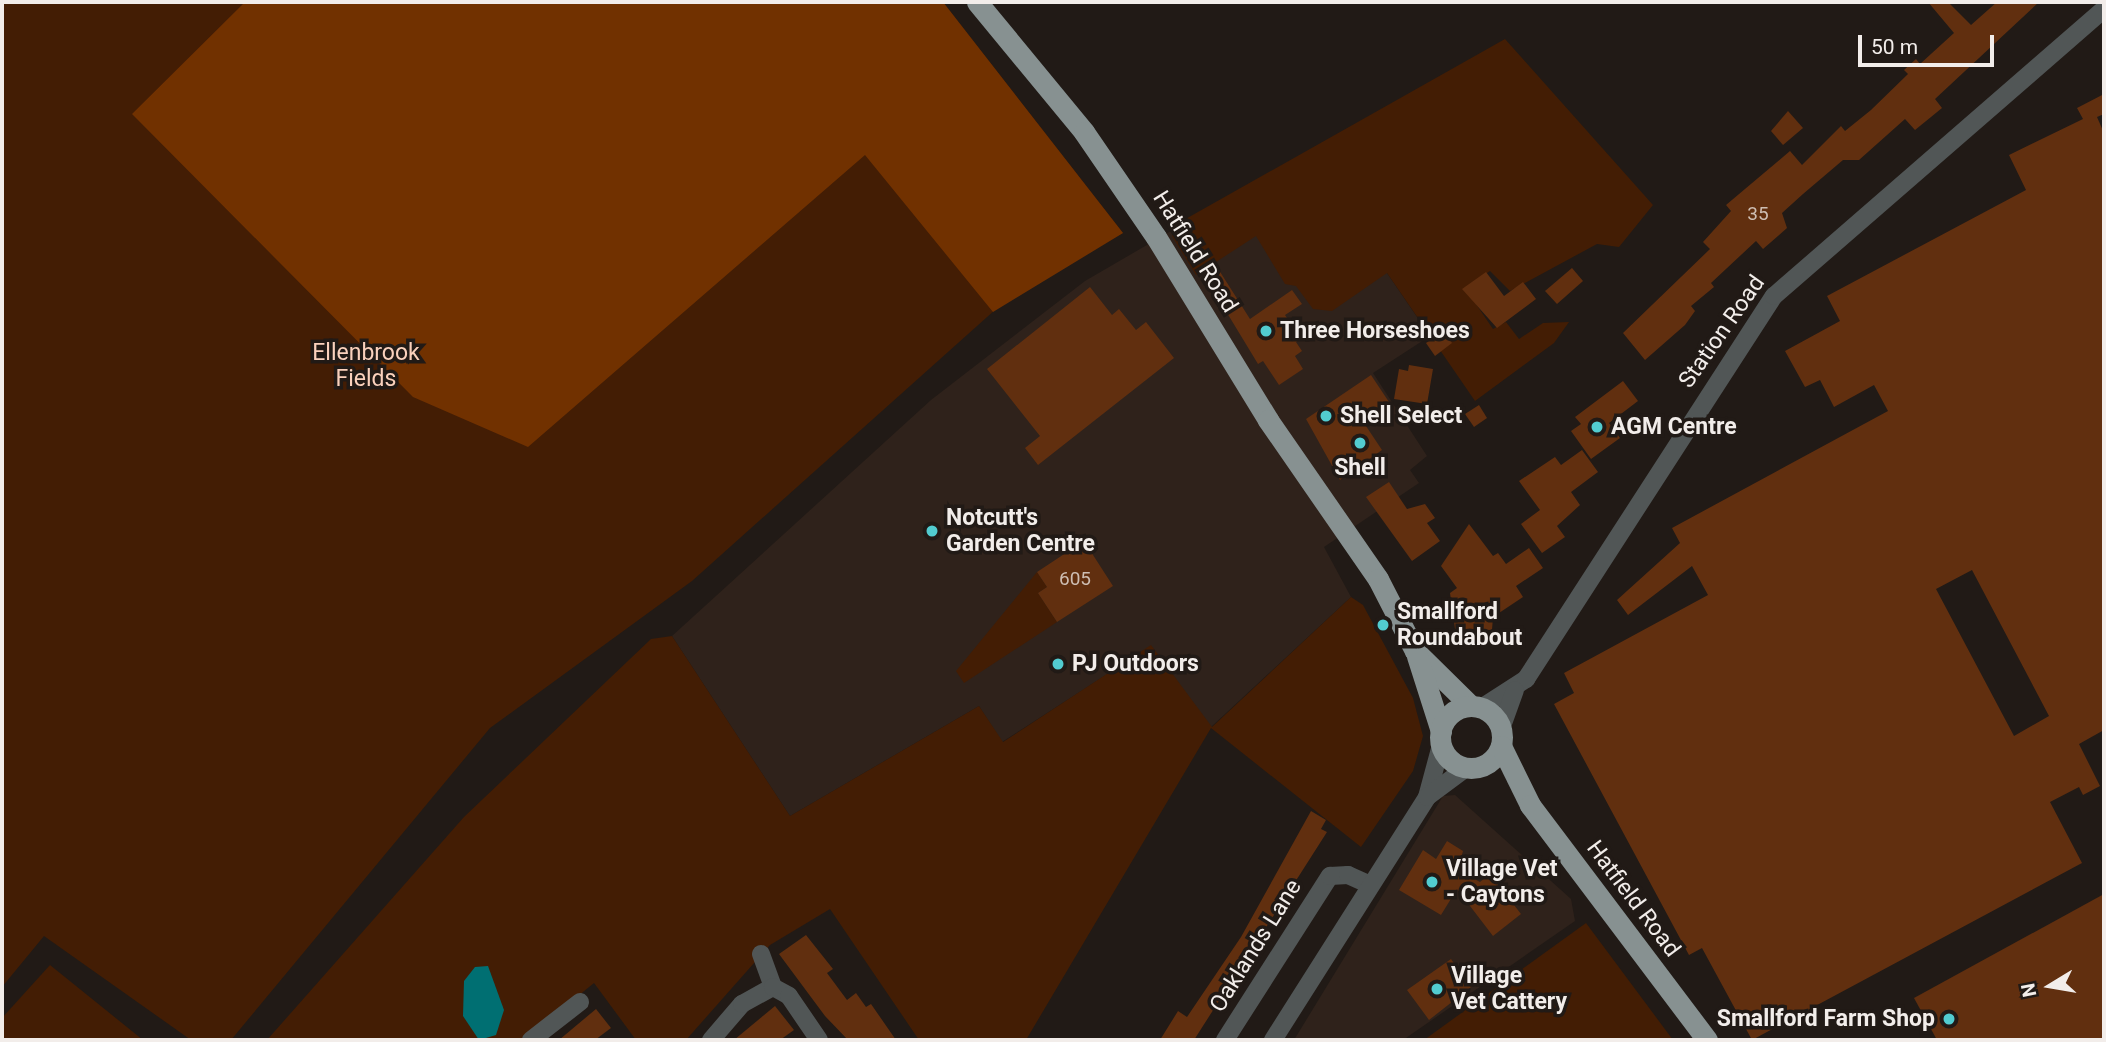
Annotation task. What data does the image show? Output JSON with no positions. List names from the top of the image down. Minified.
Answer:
{"streets":{"main road":["Hatfield Road"],"street":["Station Road","Oaklands Lane"]},"crossings":[["Hatfield Road","Station Road"]],"parks":["Ellenbrook Fields"],"places":["Three Horseshoes","Shell Select","AGM Centre","Shell","Notcutt's Garden Centre","Smallford Roundabout","PJ Outdoors","Village Vet - Caytons","Village Vet Cattery","Smallford Farm Shop"],"house_numbers":["35","605"],"scale_bar":"50 m","north":"left"}
